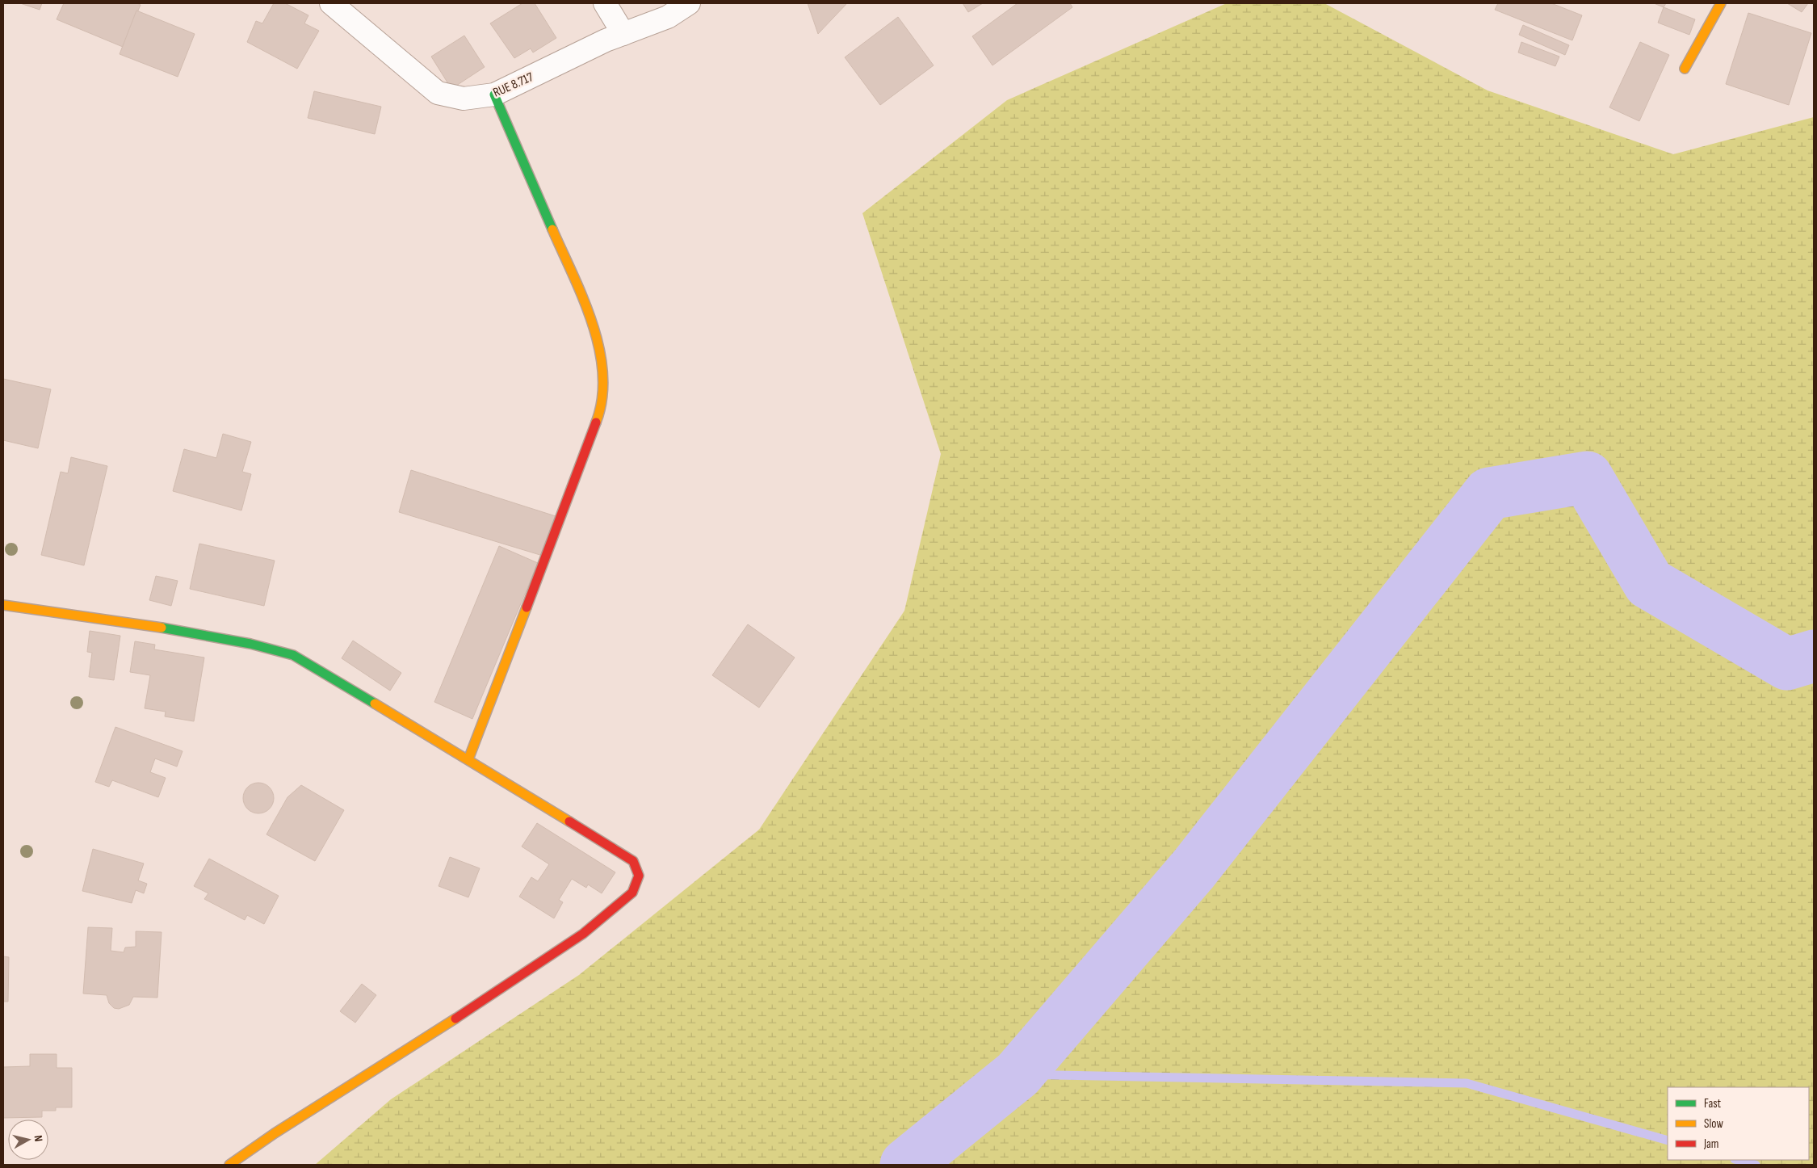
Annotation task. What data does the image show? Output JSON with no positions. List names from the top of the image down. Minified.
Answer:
{"streets":{"street":["RUE 8.717"]},"legend":["Fast","Slow","Jam"],"north":"right"}
